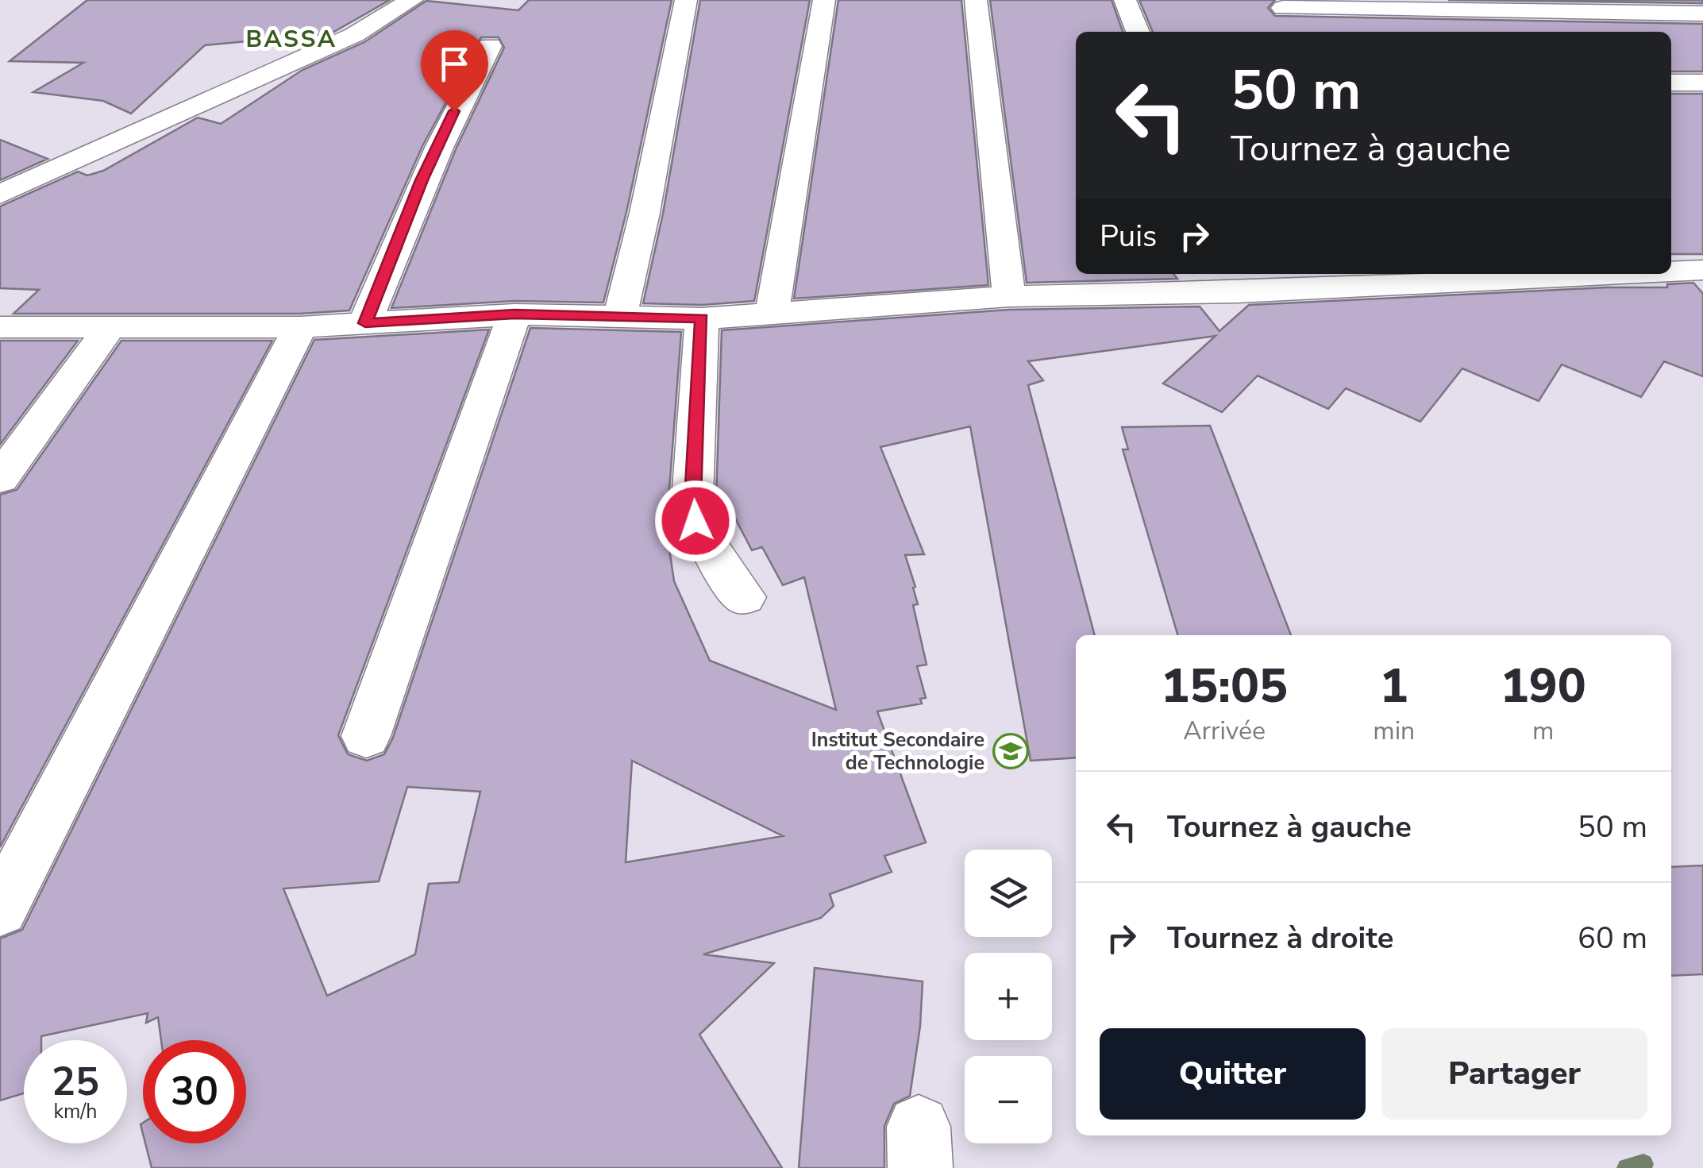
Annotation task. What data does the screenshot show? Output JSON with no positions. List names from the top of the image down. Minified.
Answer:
{"districts":["BASSA"],"places":{"school or university":["Institut Secondaire de Technologie"]},"page":{"turn":["50 m","Tournez à gauche"],"then":"Puis","eta":["15:05","Arrivée","1","min","190","m"],"list":[{"name":"Tournez à gauche","value":"50 m"},{"name":"Tournez à droite","value":"60 m"}],"map_buttons":["+","−"],"buttons":["Quitter","Partager"],"speed":"25 km/h","limit":"30"}}
